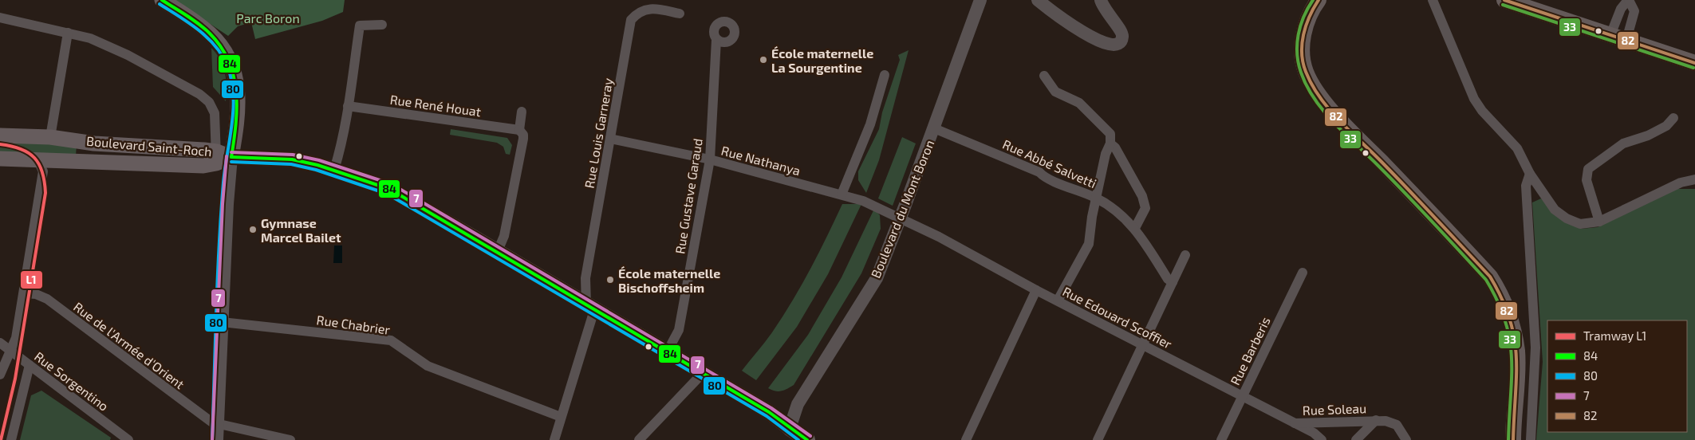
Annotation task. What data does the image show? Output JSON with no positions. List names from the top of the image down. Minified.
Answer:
{"streets":{"main road":["Boulevard Saint-Roch"],"street":["Rue René Houat","Rue Louis Garneray","Rue Nathanya","Rue Abbé Salvetti","Rue Gustave Garaud","Boulevard du Mont Boron","Rue Edouard Scoffier","Rue Chabrier","Rue de l'Armée d'Orient","Rue Barberis","Rue Sorgentino","Rue Soleau"]},"crossings":[["Rue Louis Garneray","Rue Nathanya"],["Rue Louis Garneray","Rue Chabrier"],["Rue Nathanya","Rue Gustave Garaud"],["Rue Nathanya","Boulevard du Mont Boron"],["Rue Nathanya","Rue Edouard Scoffier"],["Rue Abbé Salvetti","Boulevard du Mont Boron"],["Rue Abbé Salvetti","Rue Edouard Scoffier"],["Boulevard du Mont Boron","Rue Edouard Scoffier"],["Rue Edouard Scoffier","Rue Barberis"],["Rue Edouard Scoffier","Rue Soleau"]],"parks":["Parc Boron"],"places":["École maternelle La Sourgentine","Gymnase Marcel Bailet","École maternelle Bischoffsheim"],"lines":["transit line 84","transit line 82","transit line 33","transit line 80","tram line L1","transit line 7"],"legend":["Tramway L1","84","80","7","82"]}
